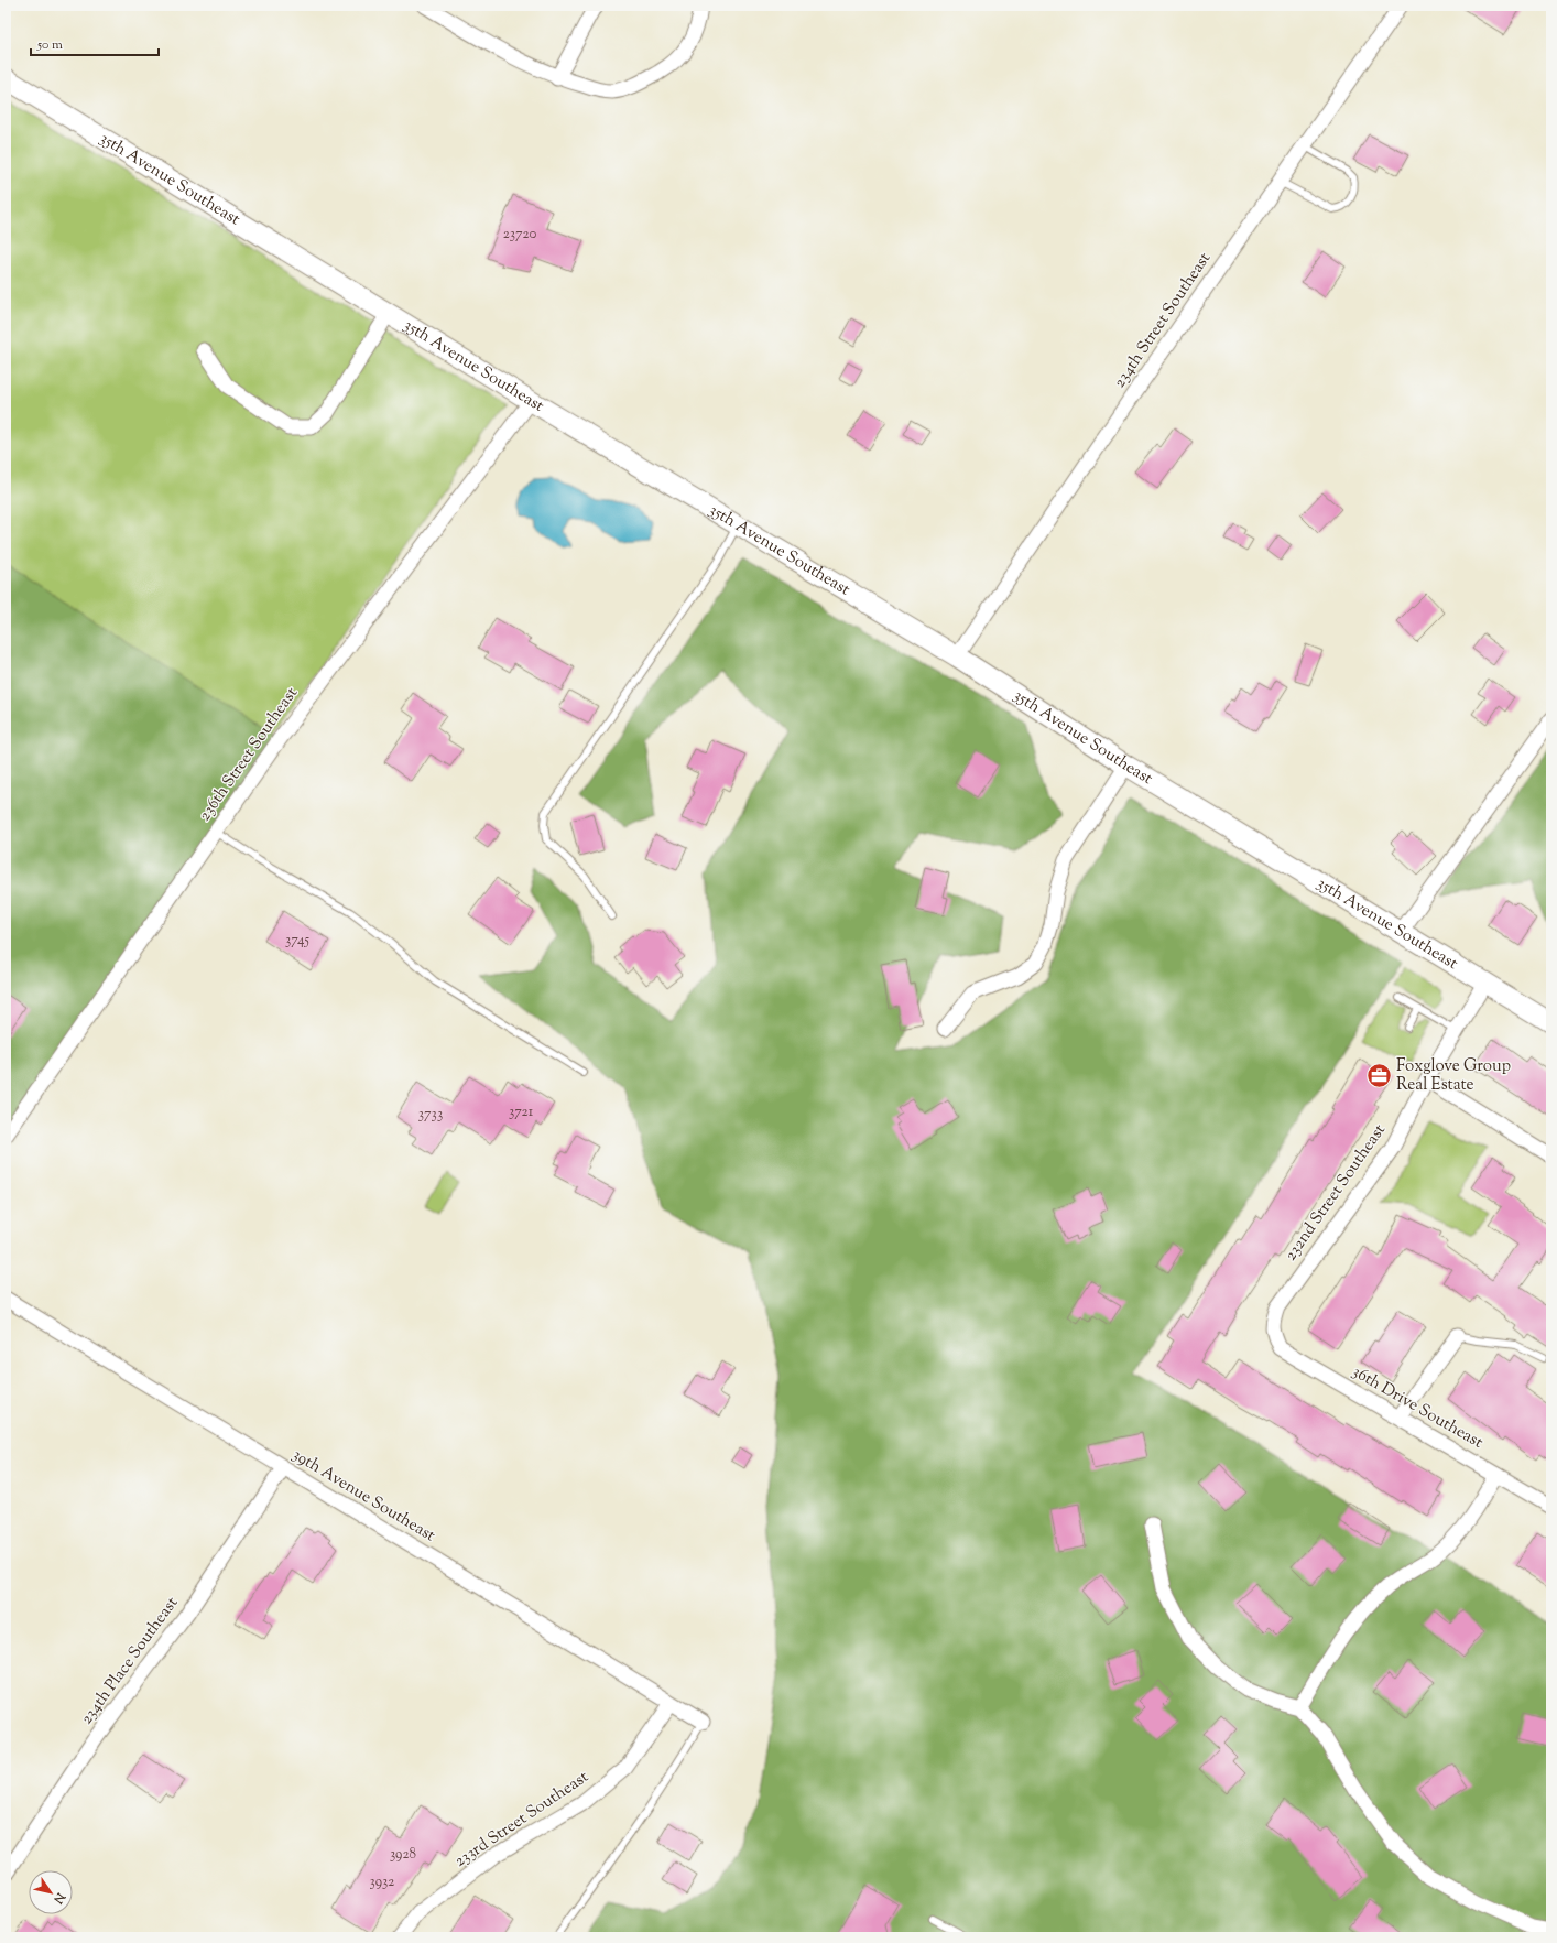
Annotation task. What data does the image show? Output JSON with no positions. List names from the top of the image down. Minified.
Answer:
{"streets":{"street":["35th Avenue Southeast","234th Street Southeast","236th Street Southeast","232nd Street Southeast","36th Drive Southeast","39th Avenue Southeast","234th Place Southeast","233rd Street Southeast"]},"crossings":[["35th Avenue Southeast","234th Street Southeast"],["35th Avenue Southeast","236th Street Southeast"],["35th Avenue Southeast","232nd Street Southeast"],["232nd Street Southeast","36th Drive Southeast"],["39th Avenue Southeast","234th Place Southeast"],["39th Avenue Southeast","233rd Street Southeast"]],"places":{"office":["Foxglove Group Real Estate"]},"house_numbers":["23720","3745","3721","3733","3928","3932"],"scale_bar":"50 m","north":"bottom right"}
